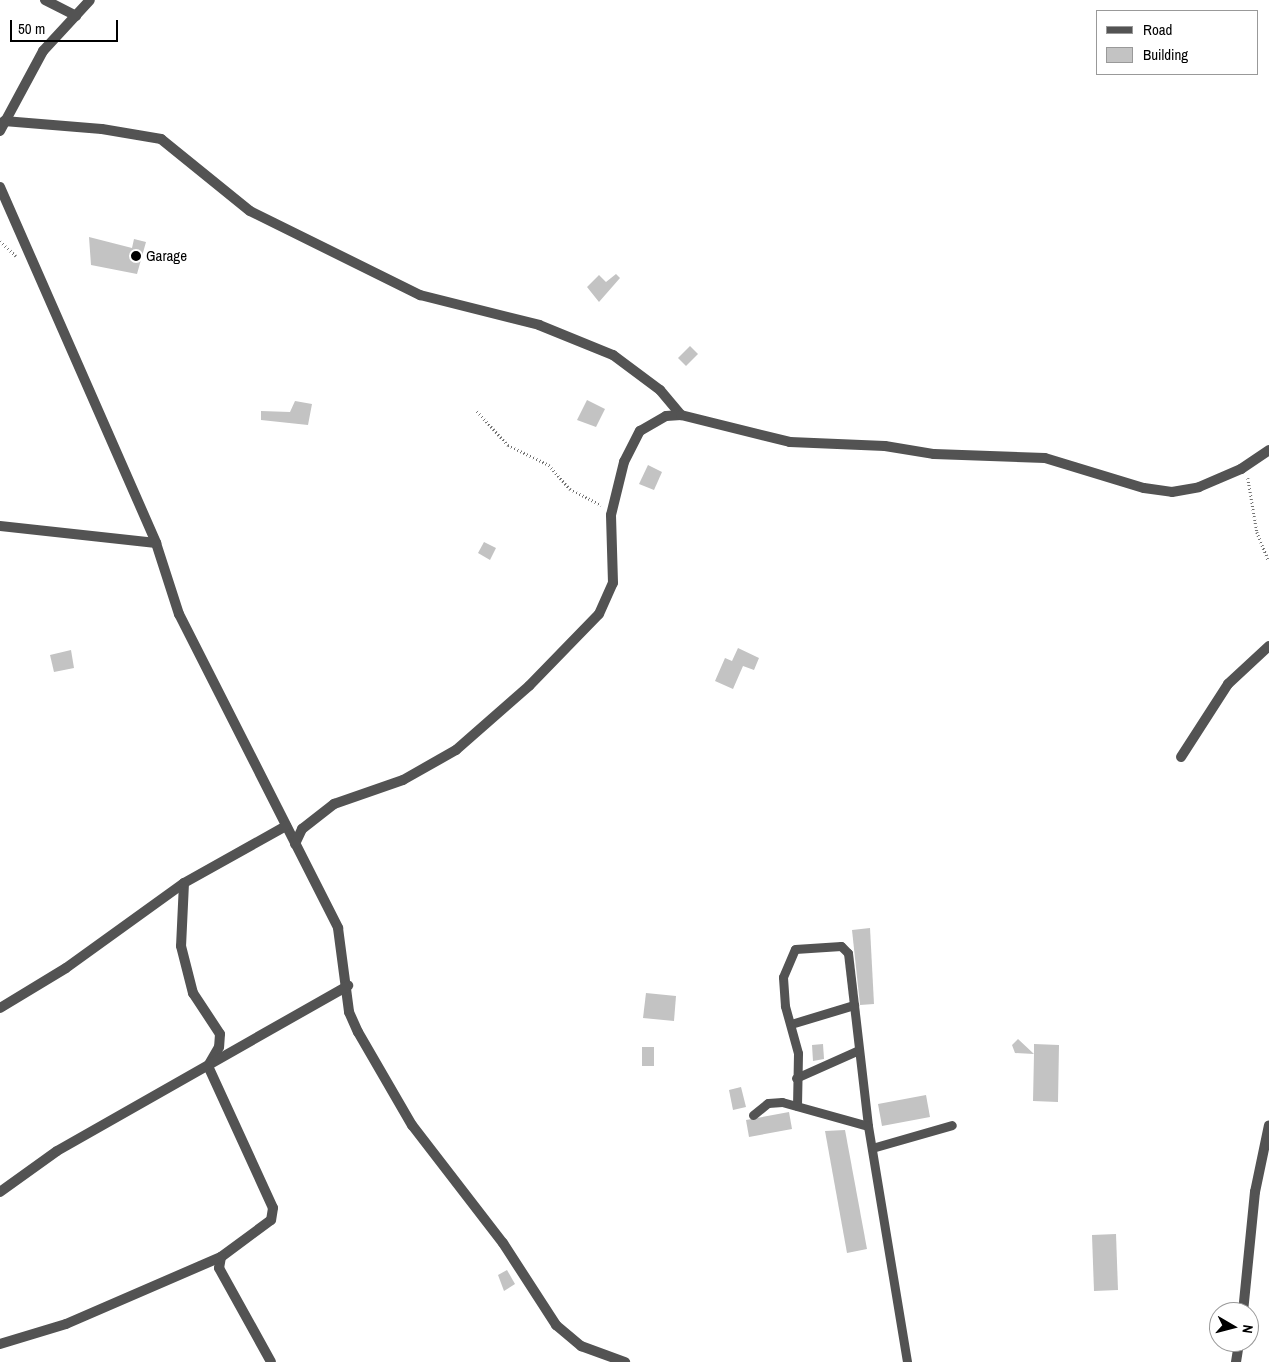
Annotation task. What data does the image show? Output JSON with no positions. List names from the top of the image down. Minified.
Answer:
{"places":["Garage"],"legend":["Road","Building"],"scale_bar":"50 m","north":"right"}
